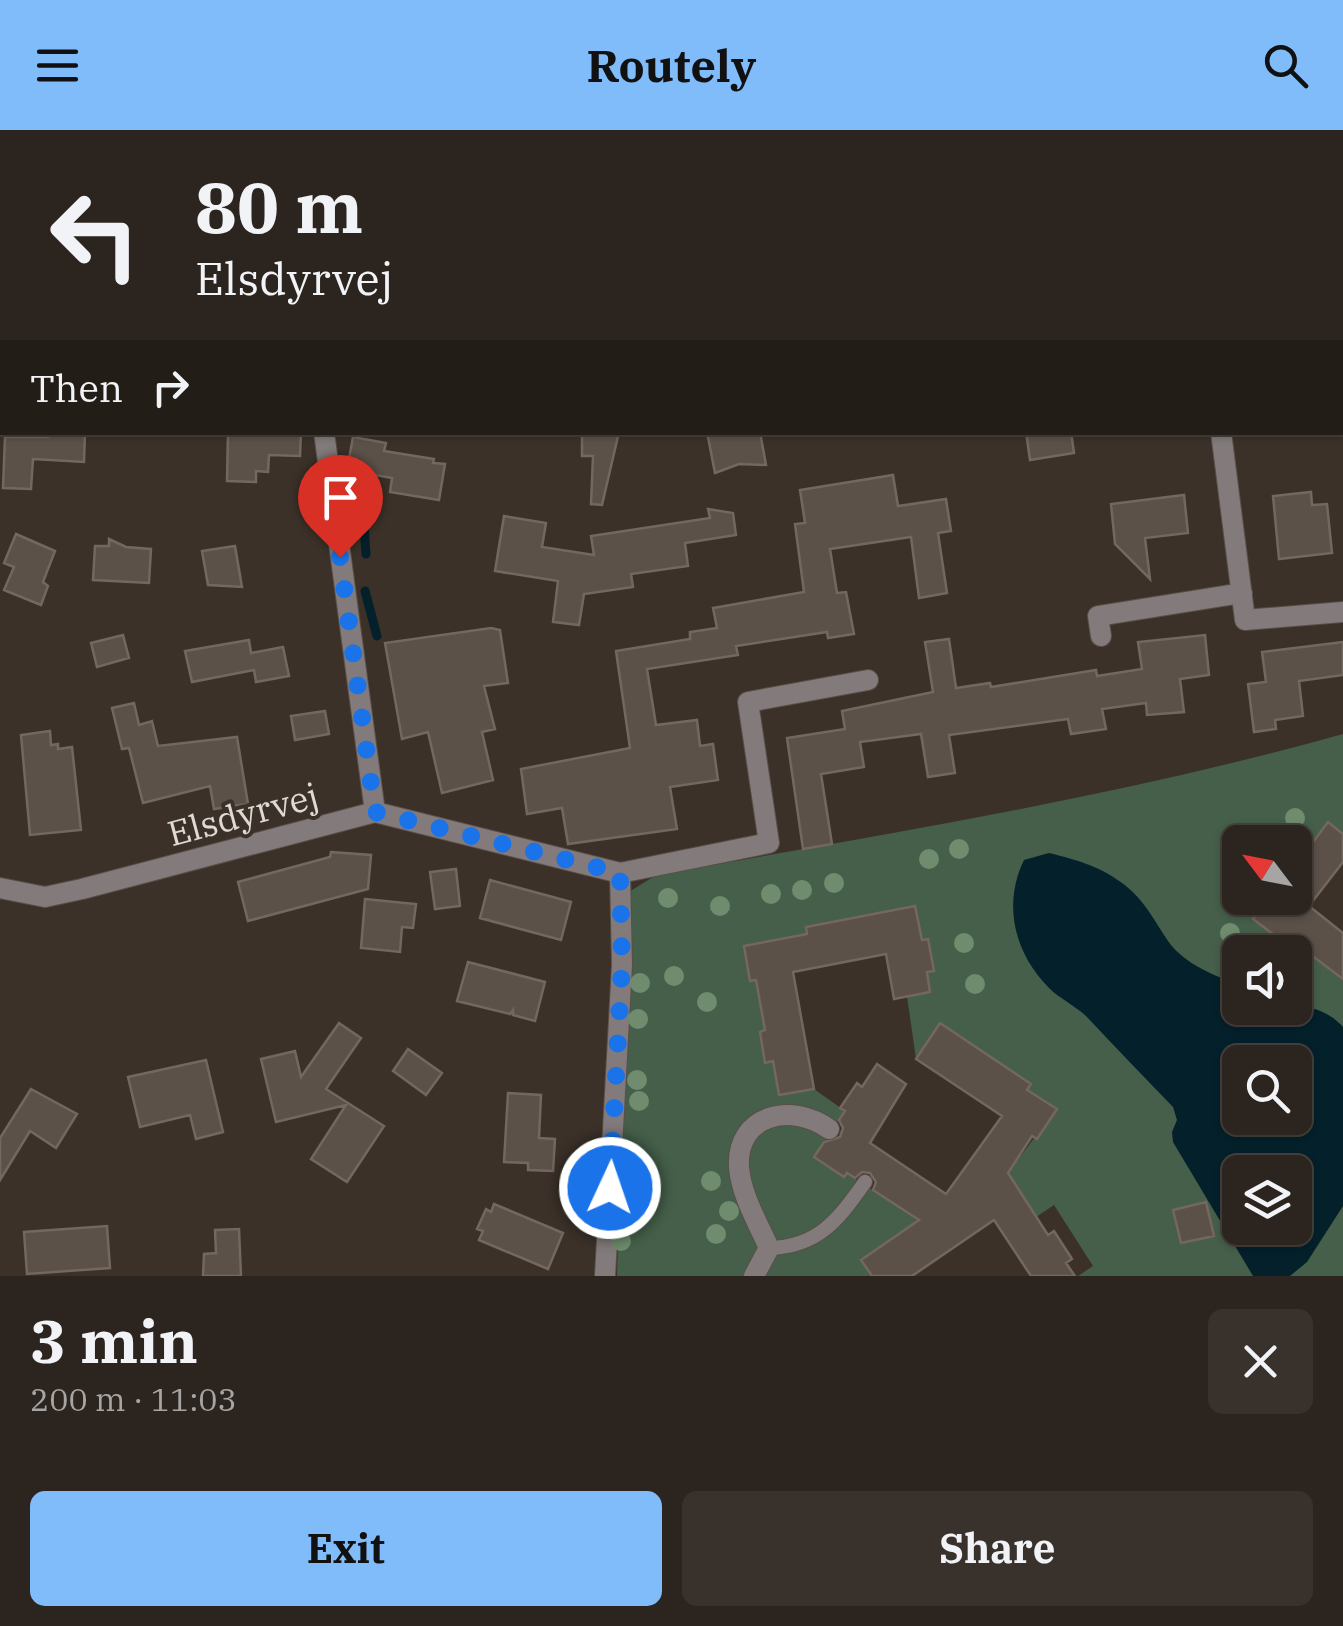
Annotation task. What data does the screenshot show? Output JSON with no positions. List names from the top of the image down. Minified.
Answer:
{"streets":{"street":["Elsdyrvej"]},"north":"top left","page":{"header":"Routely","turn":["80 m","Elsdyrvej"],"then":"Then","heading":["3 min","200 m · 11:03"],"buttons":["Exit","Share"]}}
